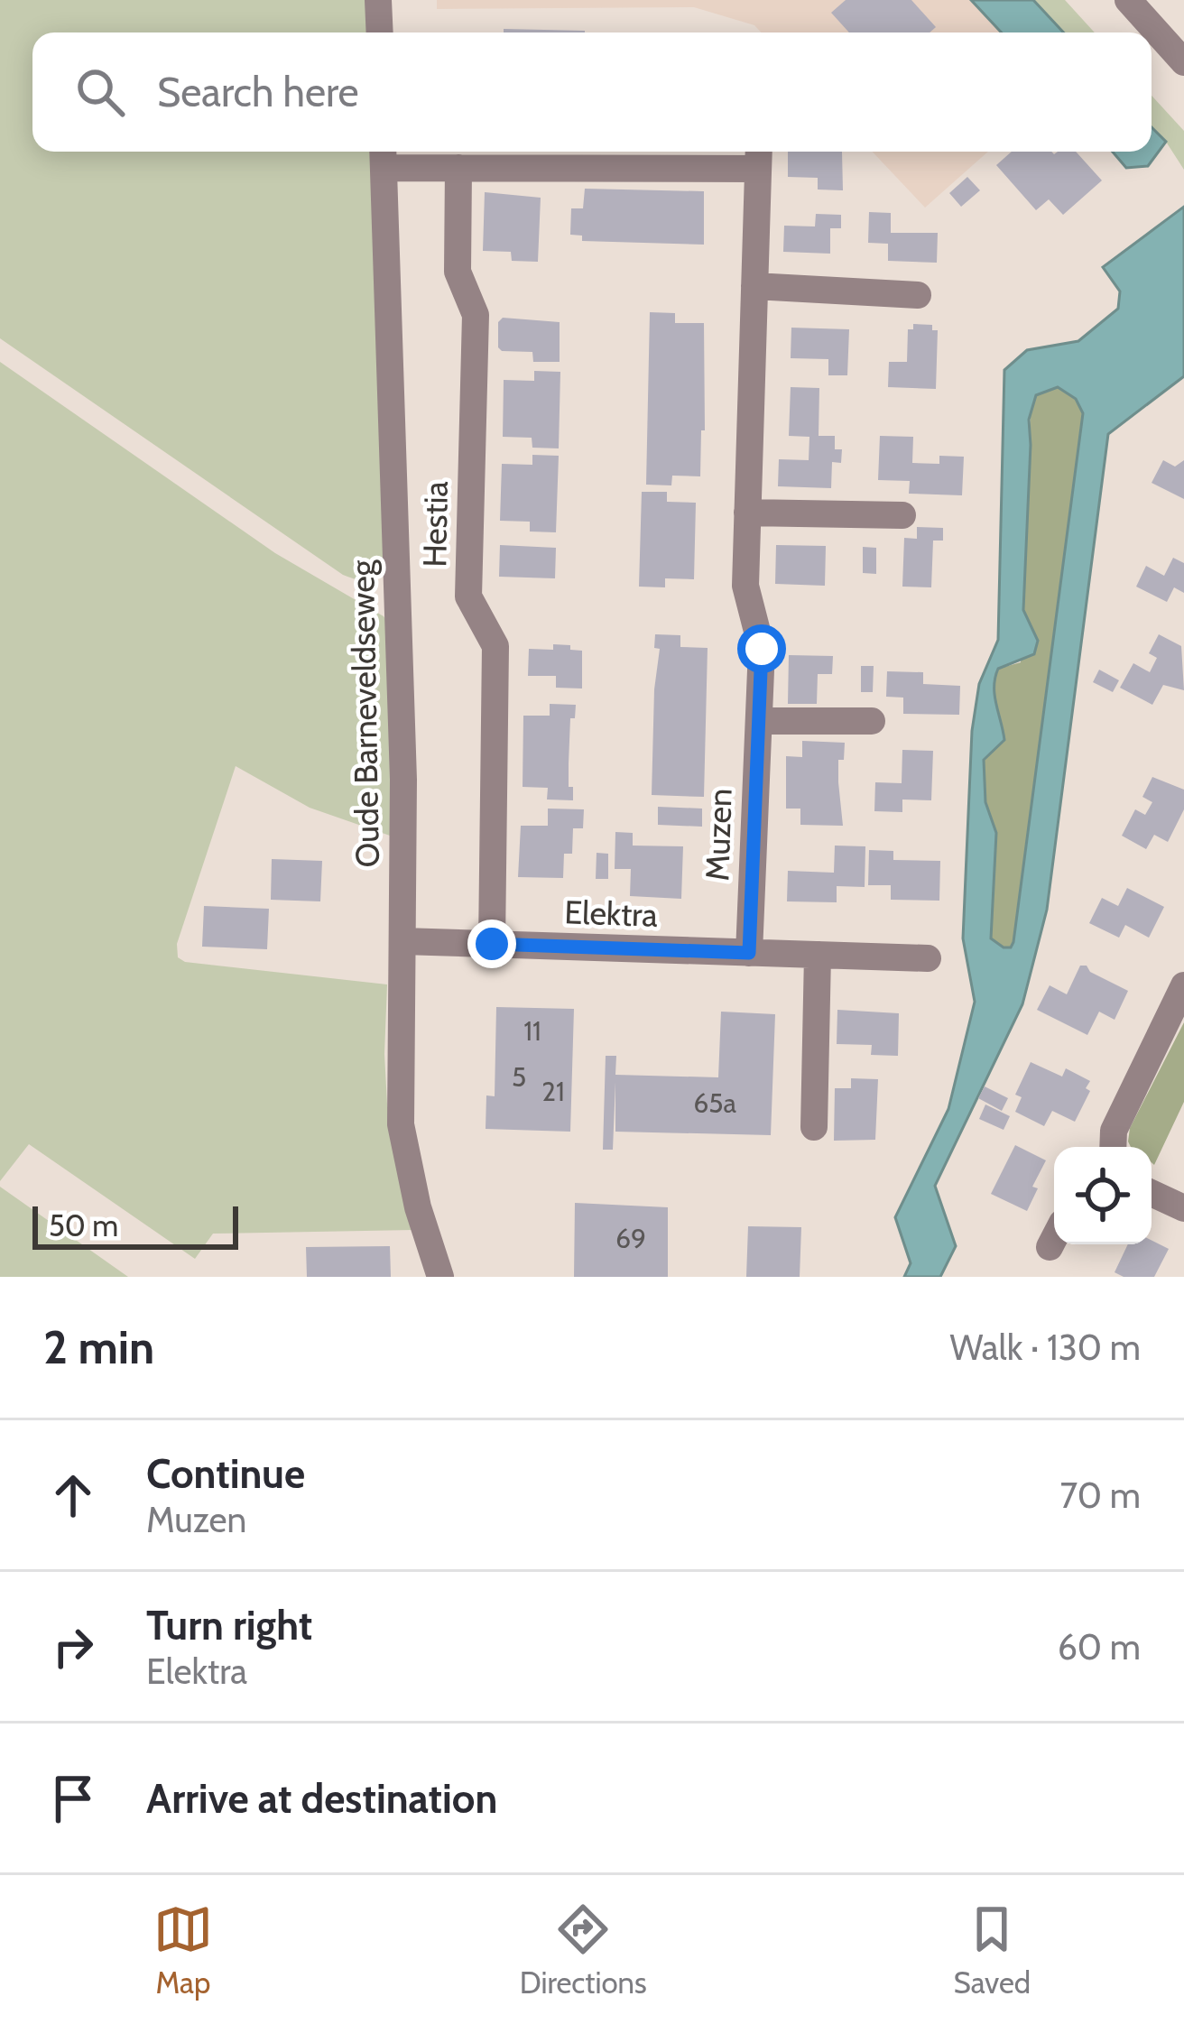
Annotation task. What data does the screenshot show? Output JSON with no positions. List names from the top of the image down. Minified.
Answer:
{"streets":{"street":["Hestia","Oude Barneveldseweg","Muzen","Elektra"]},"crossings":[["Hestia","Muzen"],["Hestia","Elektra"],["Oude Barneveldseweg","Muzen"],["Oude Barneveldseweg","Elektra"],["Muzen","Elektra"]],"house_numbers":["11","5","21","65a","69"],"scale_bar":"50 m","page":{"search":"Search here","scale":"50 m","heading":["2 min","Walk · 130 m"],"list":[["Continue","Muzen","70 m"],["Turn right","Elektra","60 m"],"Arrive at destination"],"nav":["Map","Directions","Saved"]}}
